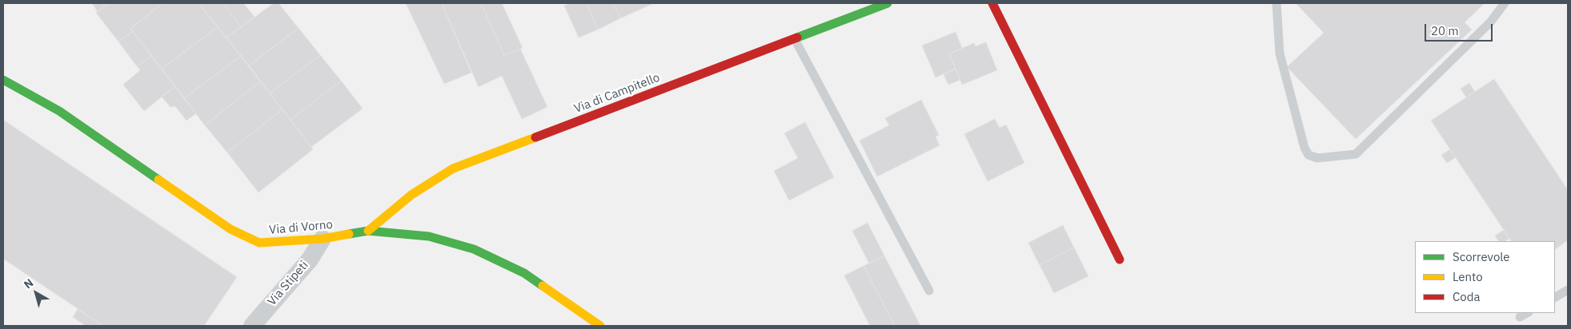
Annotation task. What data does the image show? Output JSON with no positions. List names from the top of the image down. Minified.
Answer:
{"streets":{"street":["Via di Campitello","Via di Vorno","Via Stipeti"]},"crossings":[["Via di Campitello","Via di Vorno"],["Via di Vorno","Via Stipeti"]],"legend":["Scorrevole","Lento","Coda"],"scale_bar":"20 m","north":"top left"}
